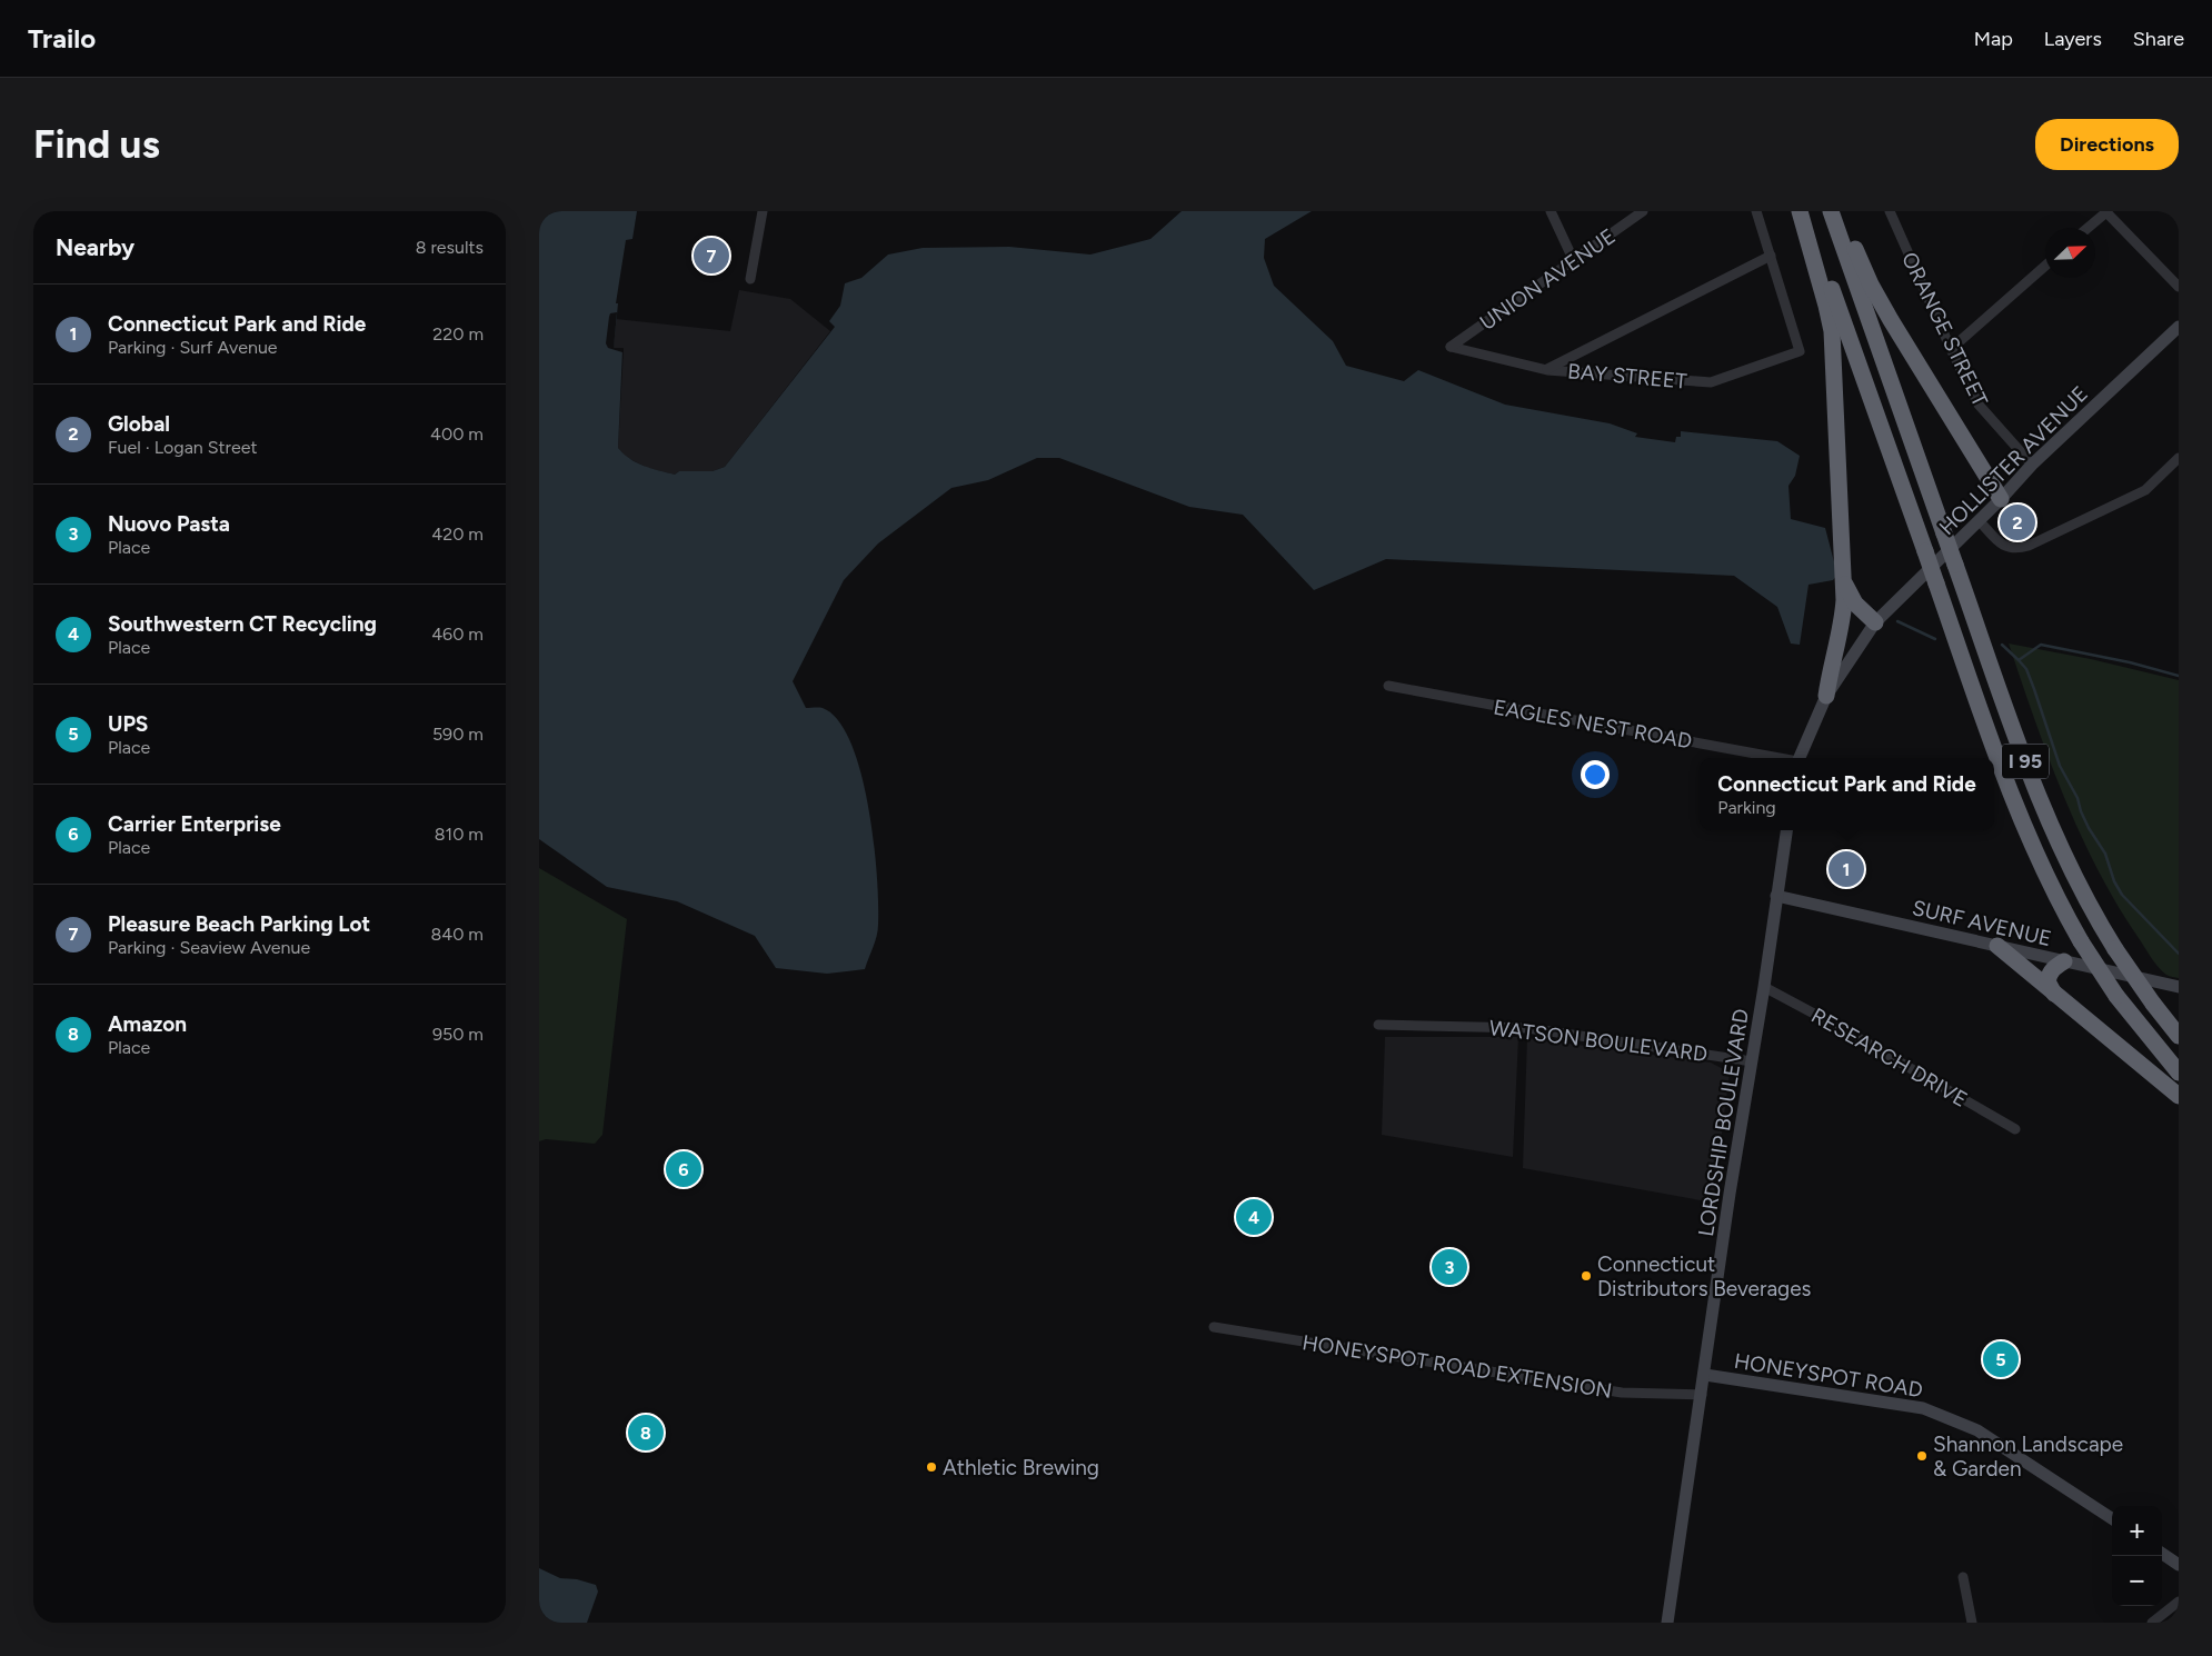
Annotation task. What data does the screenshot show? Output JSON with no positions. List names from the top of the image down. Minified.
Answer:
{"streets":{"highway":["I 95"],"main road":["HOLLISTER AVENUE","SURF AVENUE","LORDSHIP BOULEVARD","HONEYSPOT ROAD"],"street":["UNION AVENUE","ORANGE STREET","BAY STREET","EAGLES NEST ROAD","WATSON BOULEVARD","RESEARCH DRIVE","HONEYSPOT ROAD EXTENSION"]},"crossings":[["UNION AVENUE","BAY STREET"],["ORANGE STREET","HOLLISTER AVENUE"],["SURF AVENUE","LORDSHIP BOULEVARD"],["WATSON BOULEVARD","LORDSHIP BOULEVARD"],["RESEARCH DRIVE","LORDSHIP BOULEVARD"],["LORDSHIP BOULEVARD","HONEYSPOT ROAD EXTENSION"],["LORDSHIP BOULEVARD","HONEYSPOT ROAD"]],"places":["Connecticut Distributors Beverages","Shannon Landscape & Garden","Athletic Brewing"],"north":"top right","page":{"header":"Trailo","nav":["Map","Layers","Share"],"buttons":"Directions","title":"Find us","heading":["Nearby","8 results"],"pins":["7","2","1","6","4","3","5","8"],"list":[{"mark":"1","name":"Connecticut Park and Ride","note":"Parking · Surf Avenue","value":"220 m"},{"mark":"2","name":"Global","note":"Fuel · Logan Street","value":"400 m"},{"mark":"3","name":"Nuovo Pasta","note":"Place","value":"420 m"},{"mark":"4","name":"Southwestern CT Recycling","note":"Place","value":"460 m"},{"mark":"5","name":"UPS","note":"Place","value":"590 m"},{"mark":"6","name":"Carrier Enterprise","note":"Place","value":"810 m"},{"mark":"7","name":"Pleasure Beach Parking Lot","note":"Parking · Seaview Avenue","value":"840 m"},{"mark":"8","name":"Amazon","note":"Place","value":"950 m"}],"popup":["Connecticut Park and Ride","Parking"],"map_buttons":["+","−"]}}
